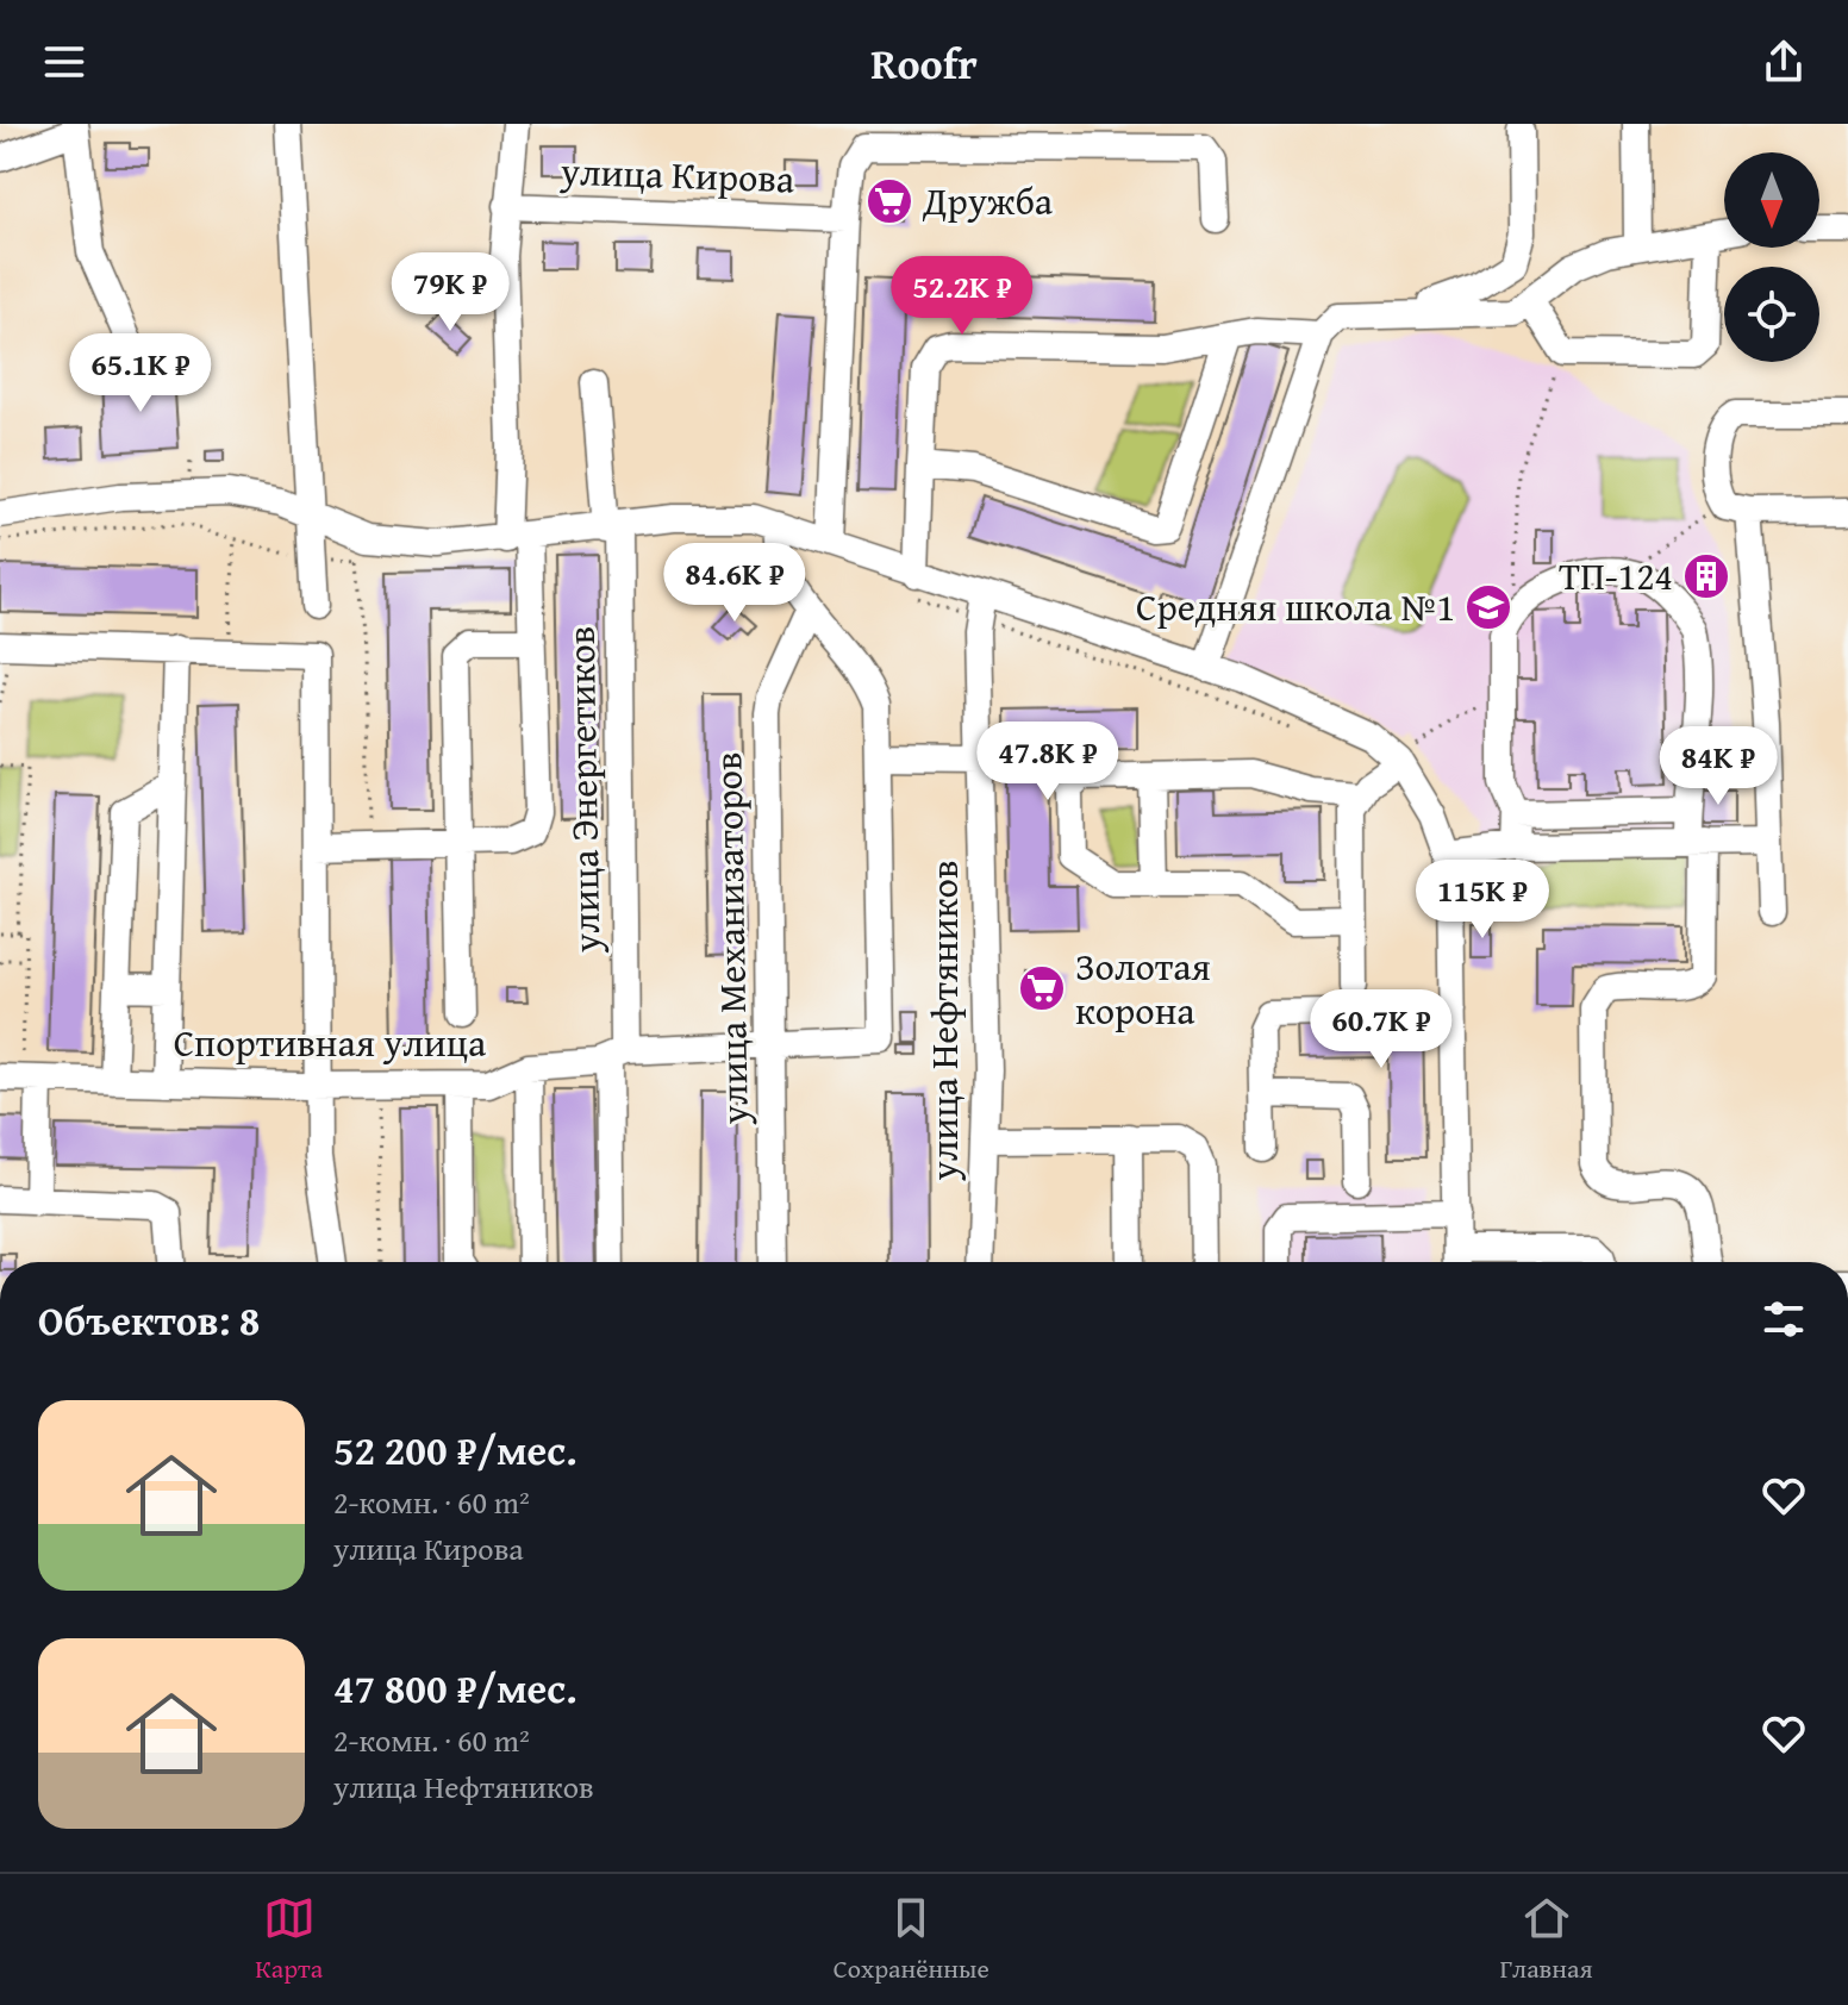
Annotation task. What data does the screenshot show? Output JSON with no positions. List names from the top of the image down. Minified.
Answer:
{"streets":{"street":["улица Кирова","улица Энергетиков","улица Механизаторов","улица Нефтяников","Спортивная улица"]},"crossings":[["улица Энергетиков","Спортивная улица"],["улица Механизаторов","Спортивная улица"]],"places":{"supermarket":["Дружба","Золотая корона"],"building":["ТП-124"],"school or university":["Средняя школа №1"]},"north":"bottom","page":{"header":"Roofr","price":["79K ₽","52.2K ₽","65.1K ₽","84.6K ₽","47.8K ₽","84K ₽","115K ₽","60.7K ₽"],"heading":"Объектов: 8","list":[{"name":"52 200 ₽/мес.","note":"2-комн. · 60 m² · улица Кирова"},{"name":"47 800 ₽/мес.","note":"2-комн. · 60 m² · улица Нефтяников"}],"tabs":["Карта","Сохранённые","Главная"]}}
